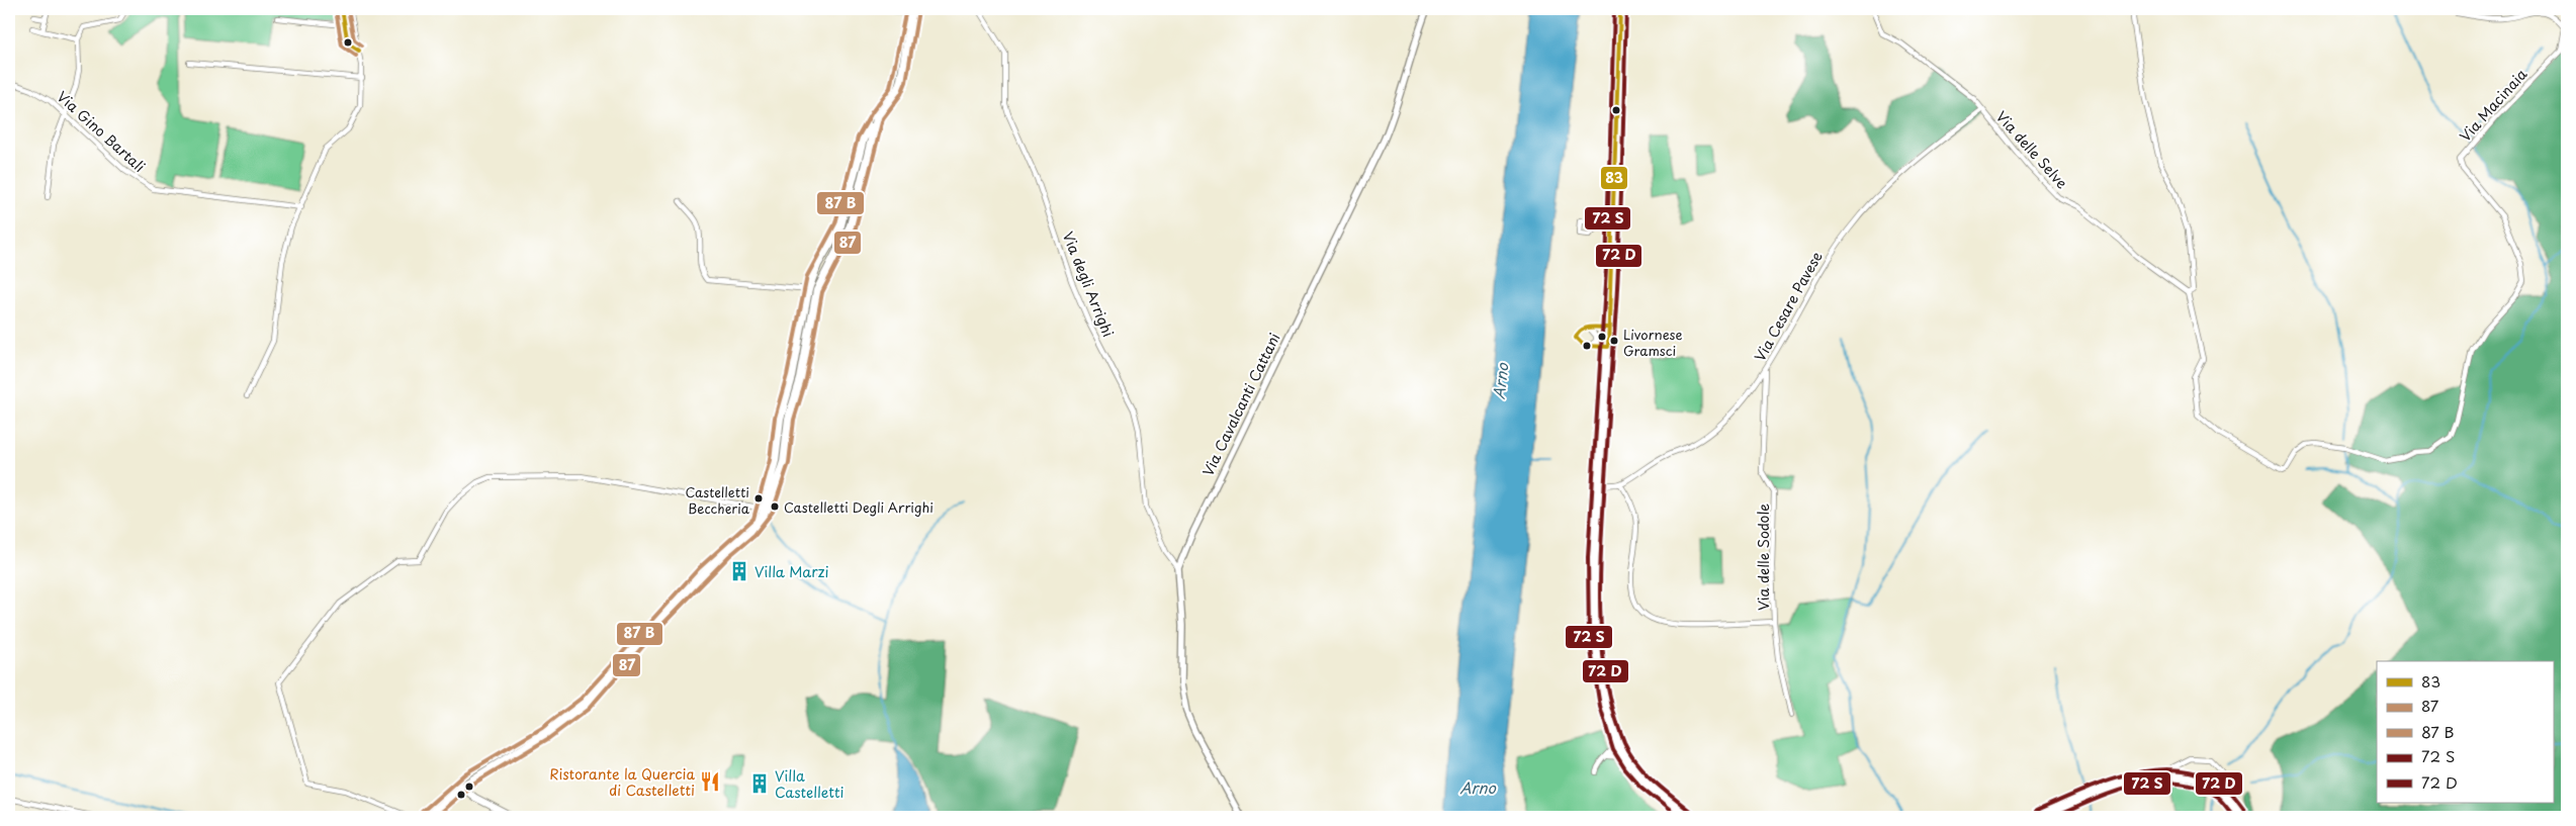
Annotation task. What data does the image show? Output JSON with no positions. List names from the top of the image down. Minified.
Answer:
{"streets":{"street":["Via Macinaia","Via Gino Bartali","Via delle Selve","Via degli Arrighi","Via Cesare Pavese","Via Cavalcanti Cattani","Via delle Sodole"]},"crossings":[["Via Macinaia","Via delle Selve"],["Via delle Selve","Via Cesare Pavese"],["Via degli Arrighi","Via Cavalcanti Cattani"],["Via Cesare Pavese","Via delle Sodole"]],"water":["Arno"],"places":{"other":["Livornese Gramsci","Castelletti Beccheria","Castelletti Degli Arrighi"],"building":["Villa Marzi","Villa Castelletti"],"restaurant":["Ristorante la Quercia di Castelletti"]},"lines":["transit line 83","transit line 87"],"legend":["83","87","87 B","72 S","72 D"]}
